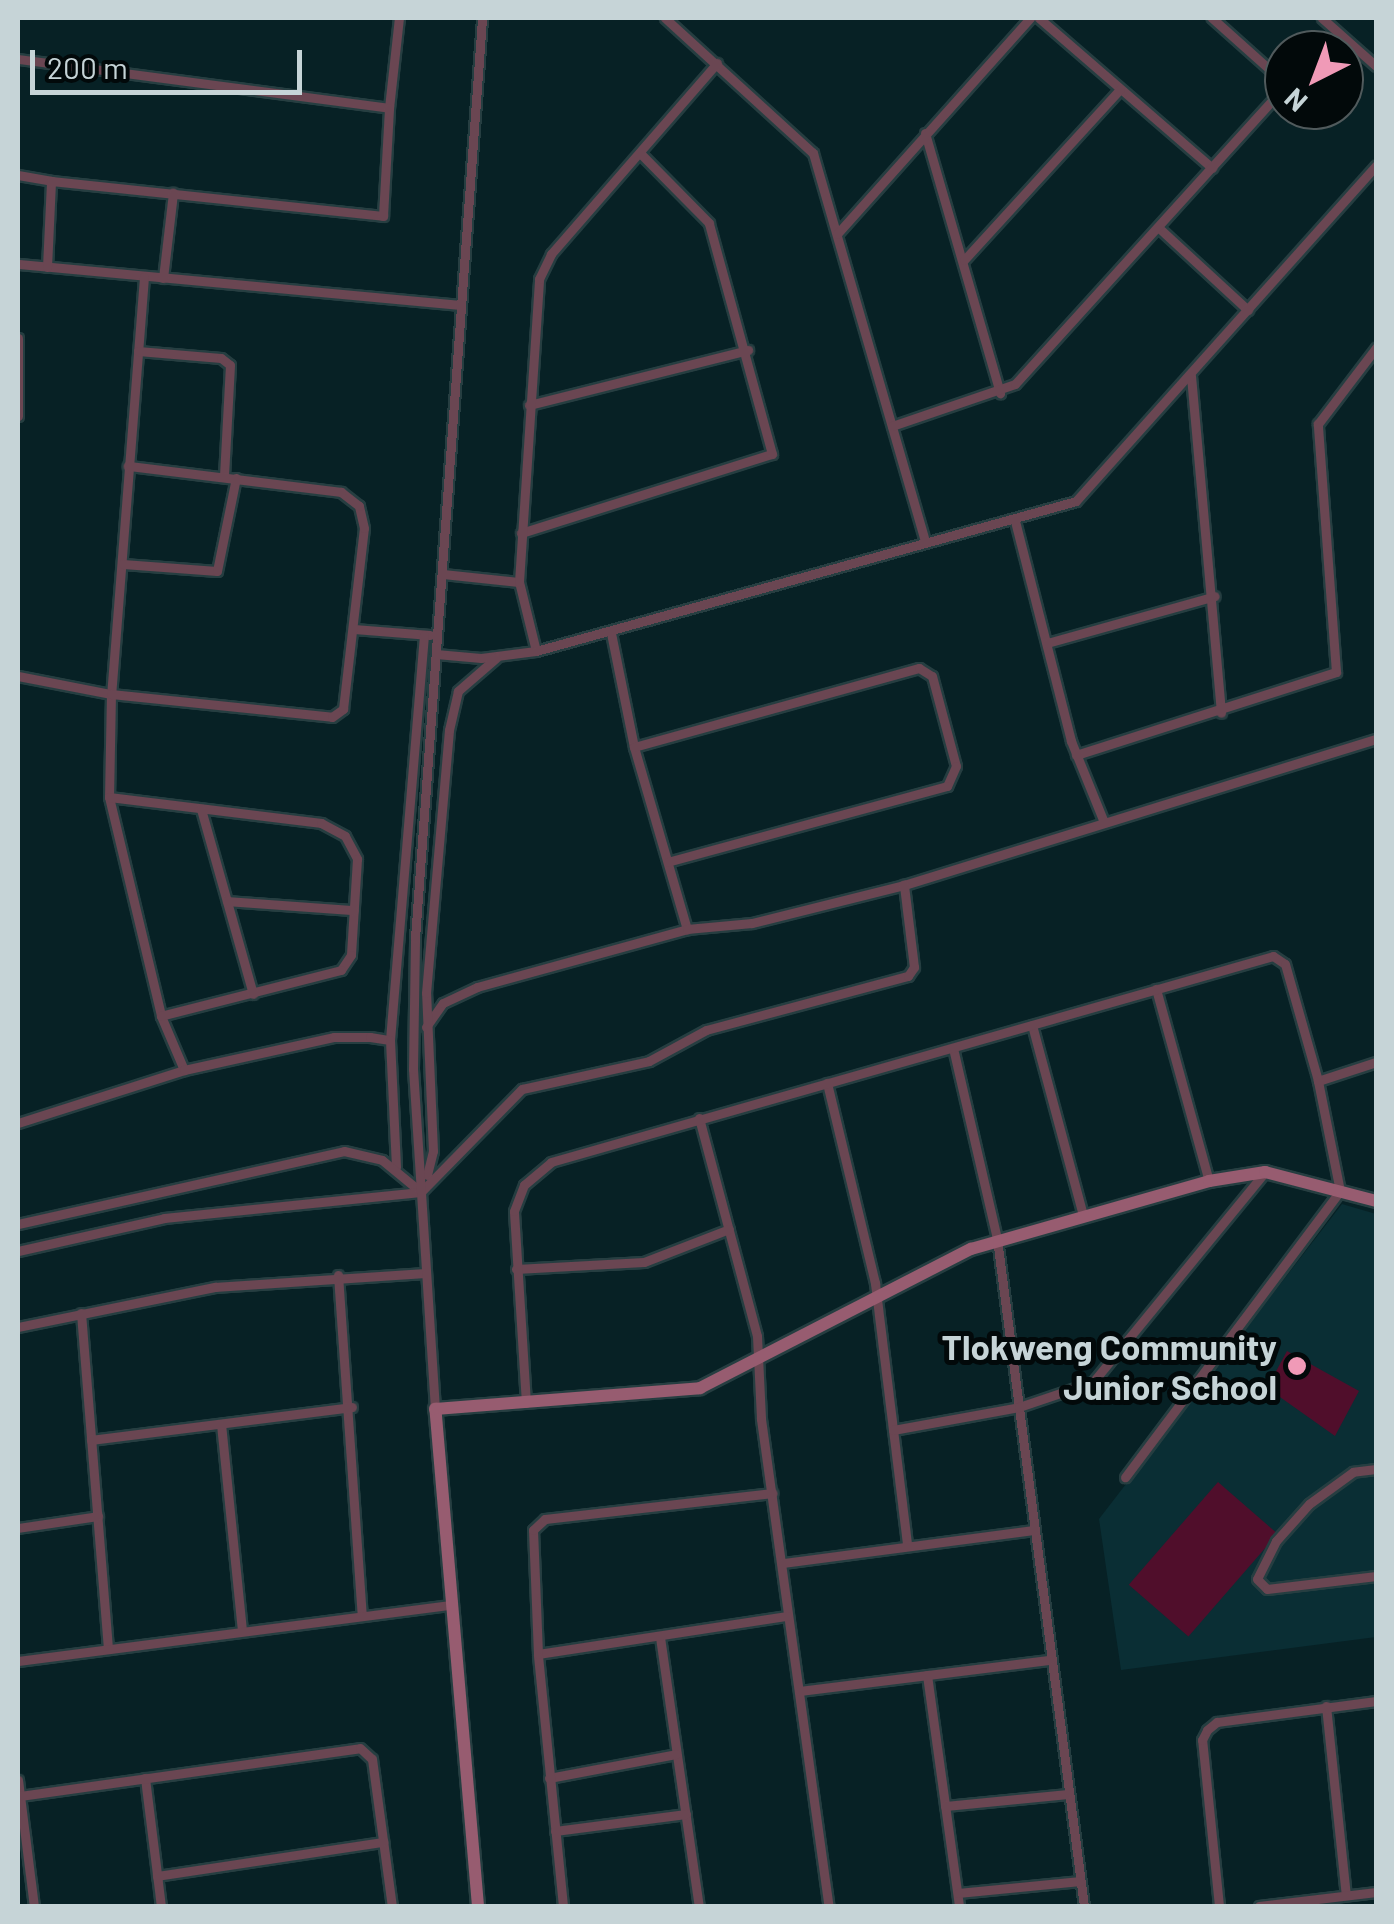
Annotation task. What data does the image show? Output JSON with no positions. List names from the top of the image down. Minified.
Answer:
{"places":["Tlokweng Community Junior School"],"scale_bar":"200 m","north":"bottom left"}
